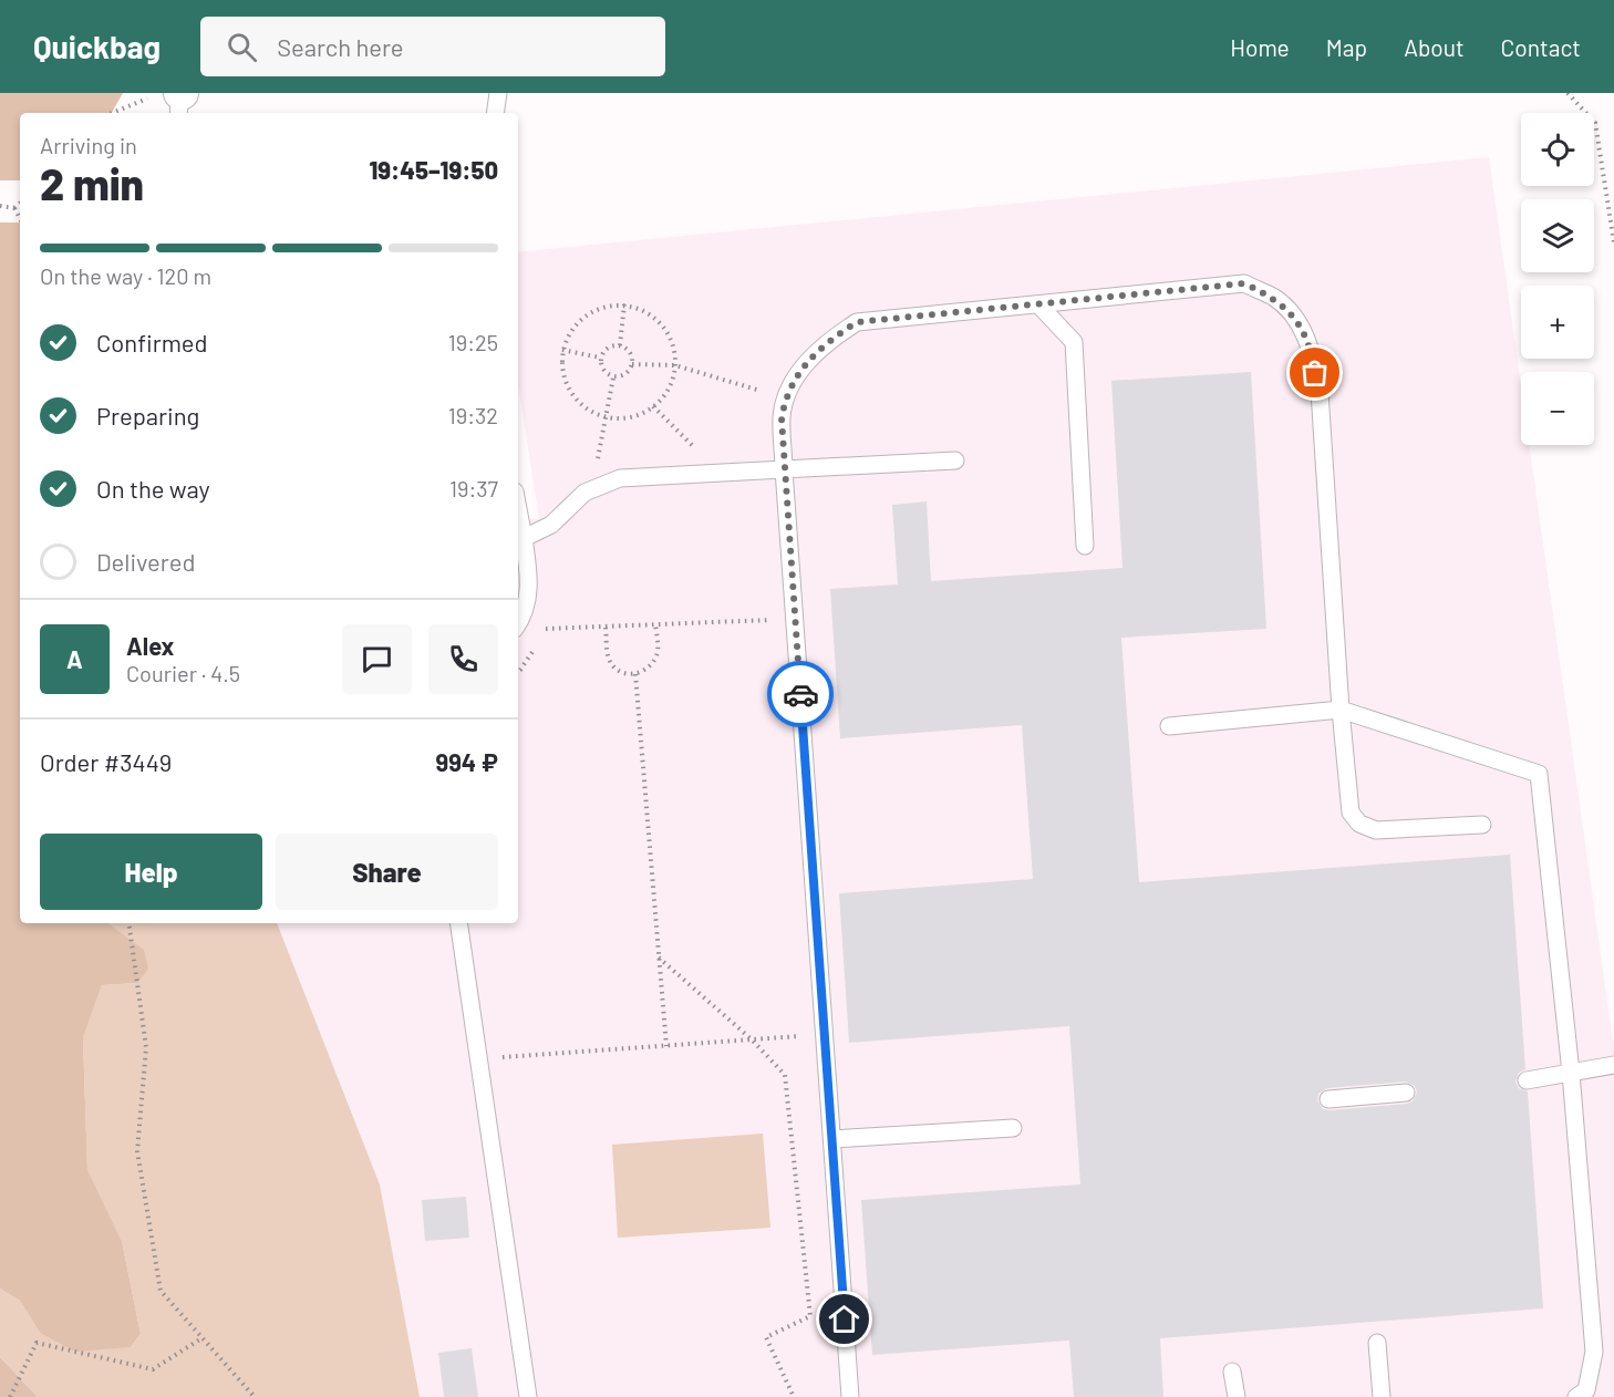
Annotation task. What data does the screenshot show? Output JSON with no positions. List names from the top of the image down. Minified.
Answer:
{"page":{"header":"Quickbag","search":"Search here","nav":["Home","Map","About","Contact"],"map_buttons":["+","−"],"heading":["2 min","Arriving in","19:45–19:50"],"panel":["Alex","Courier · 4.5","Order #3449","994 ₽"],"bar":"On the way · 120 m","list":[["Confirmed","19:25"],["Preparing","19:32"],["On the way","19:37"],"Delivered"],"round":"A","buttons":["Help","Share"]}}
